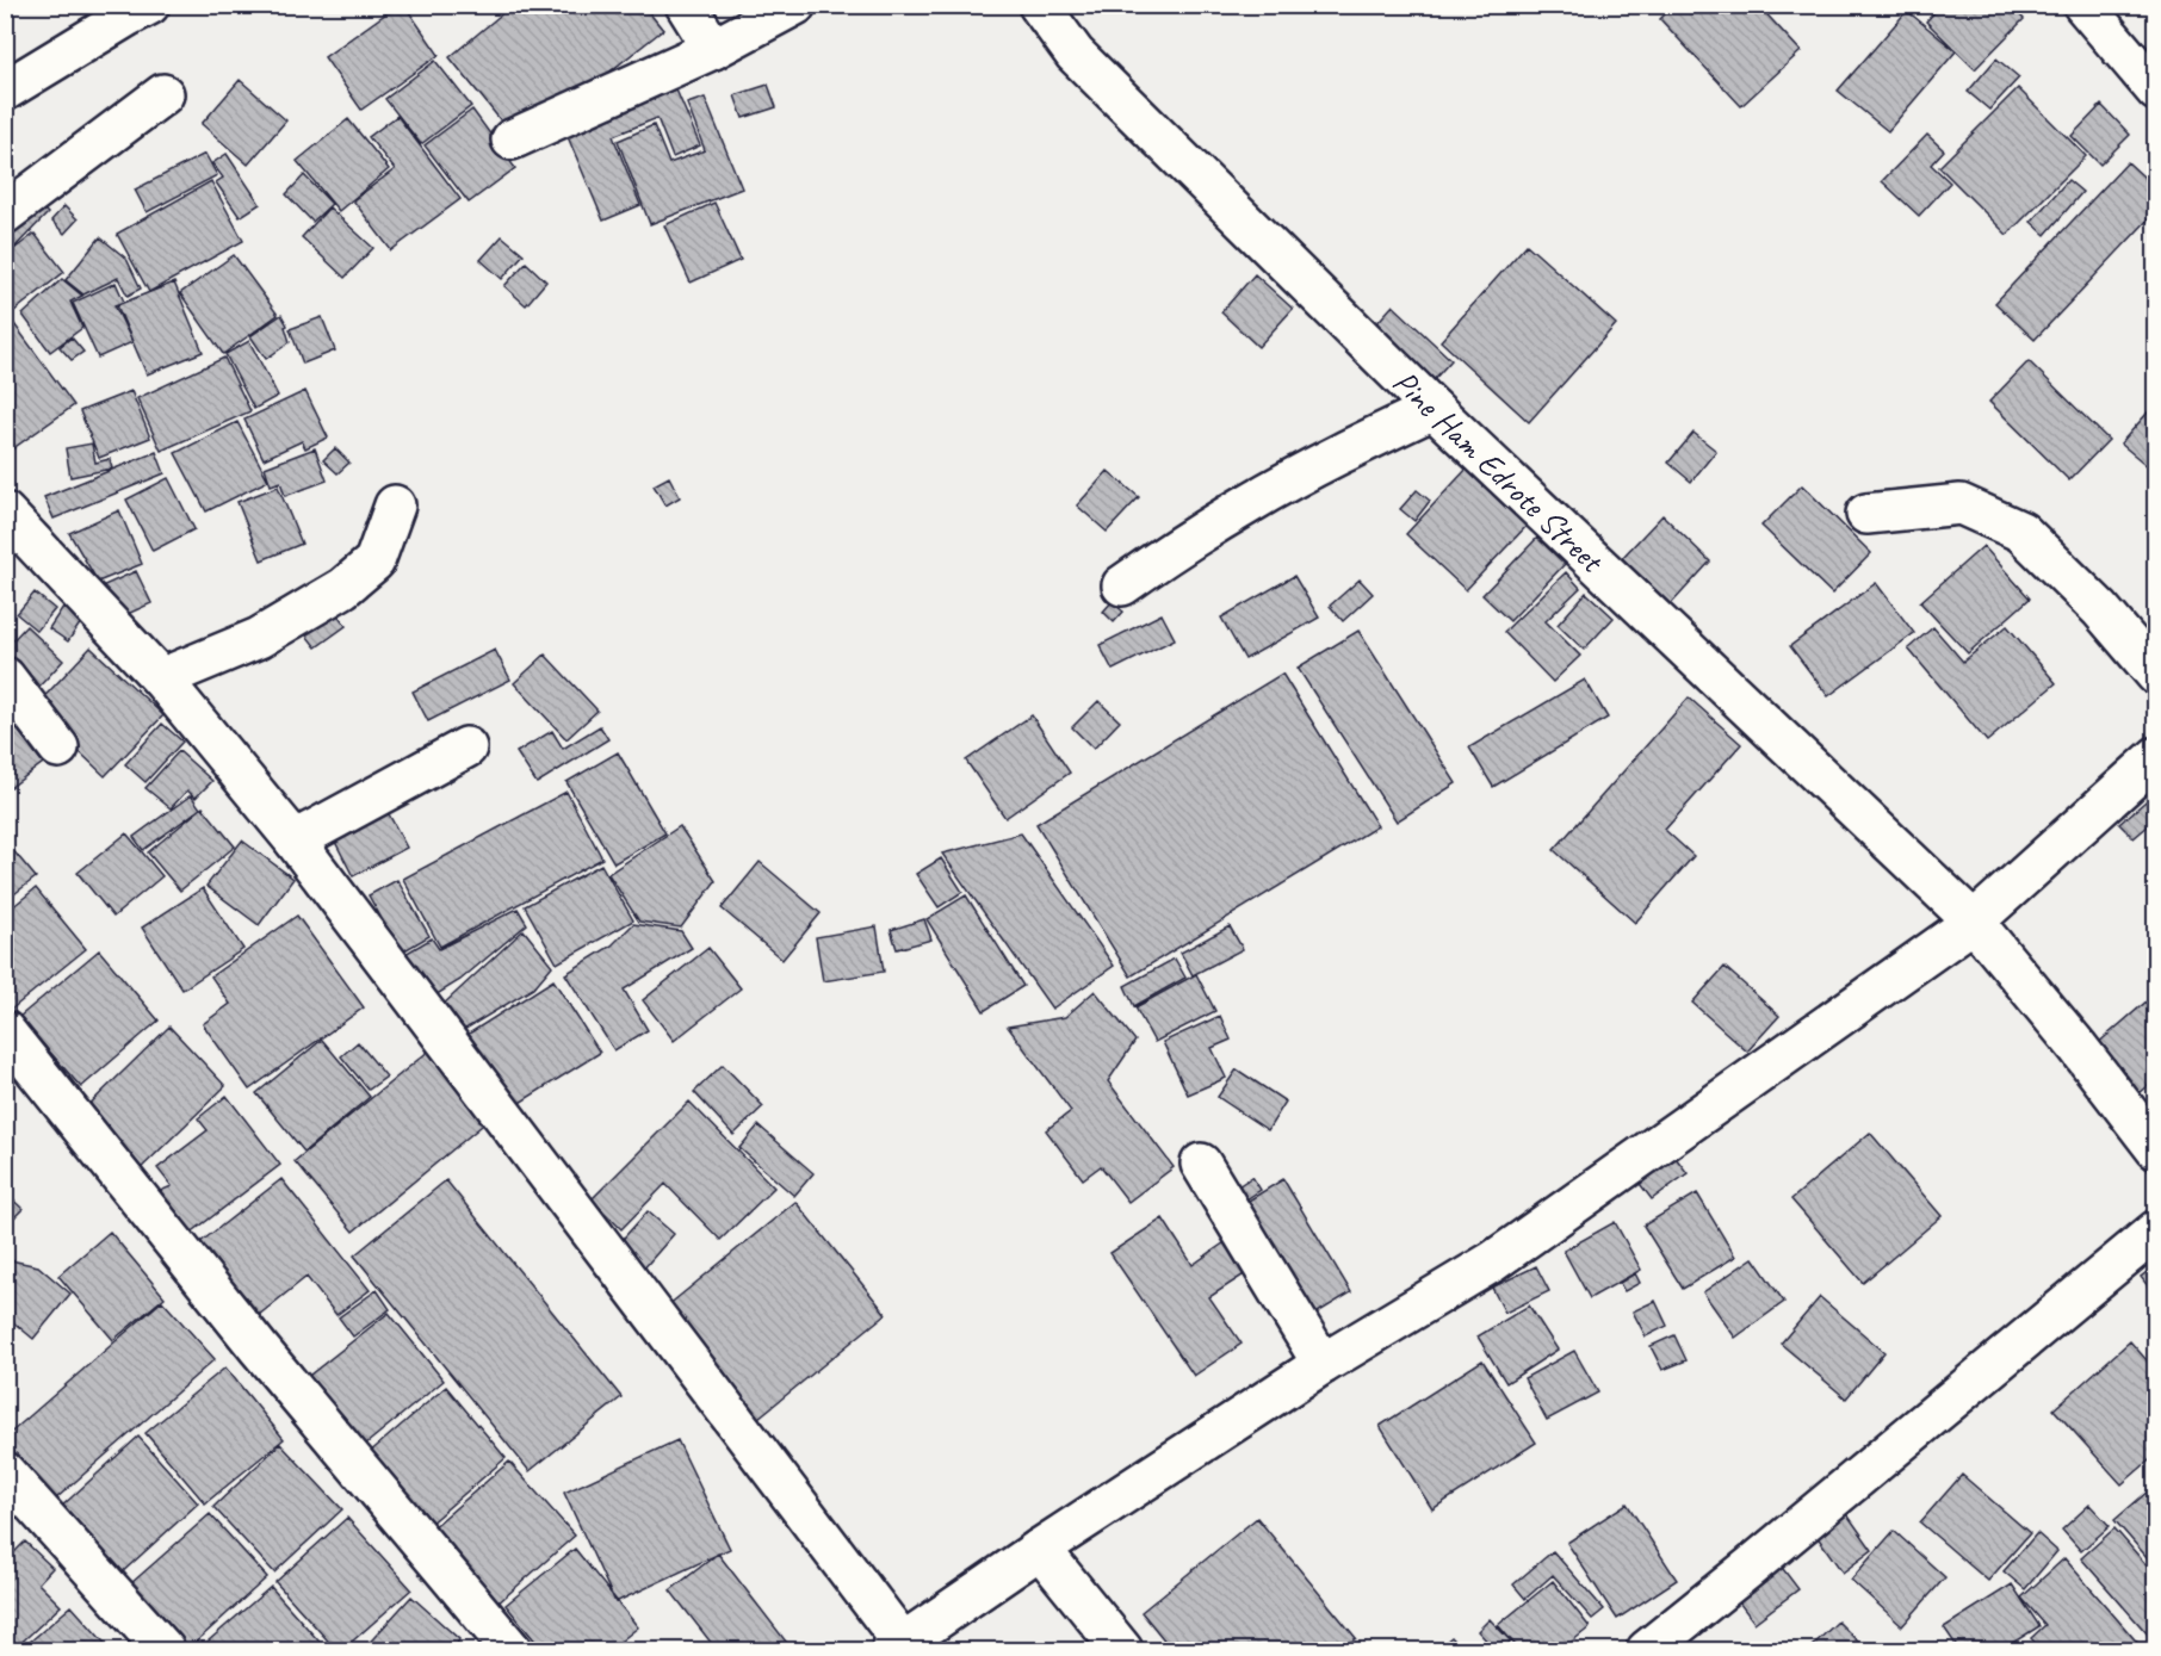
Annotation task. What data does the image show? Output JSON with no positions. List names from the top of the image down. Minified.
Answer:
{"streets":{"street":["Pine Ham Edrote Street"]}}
